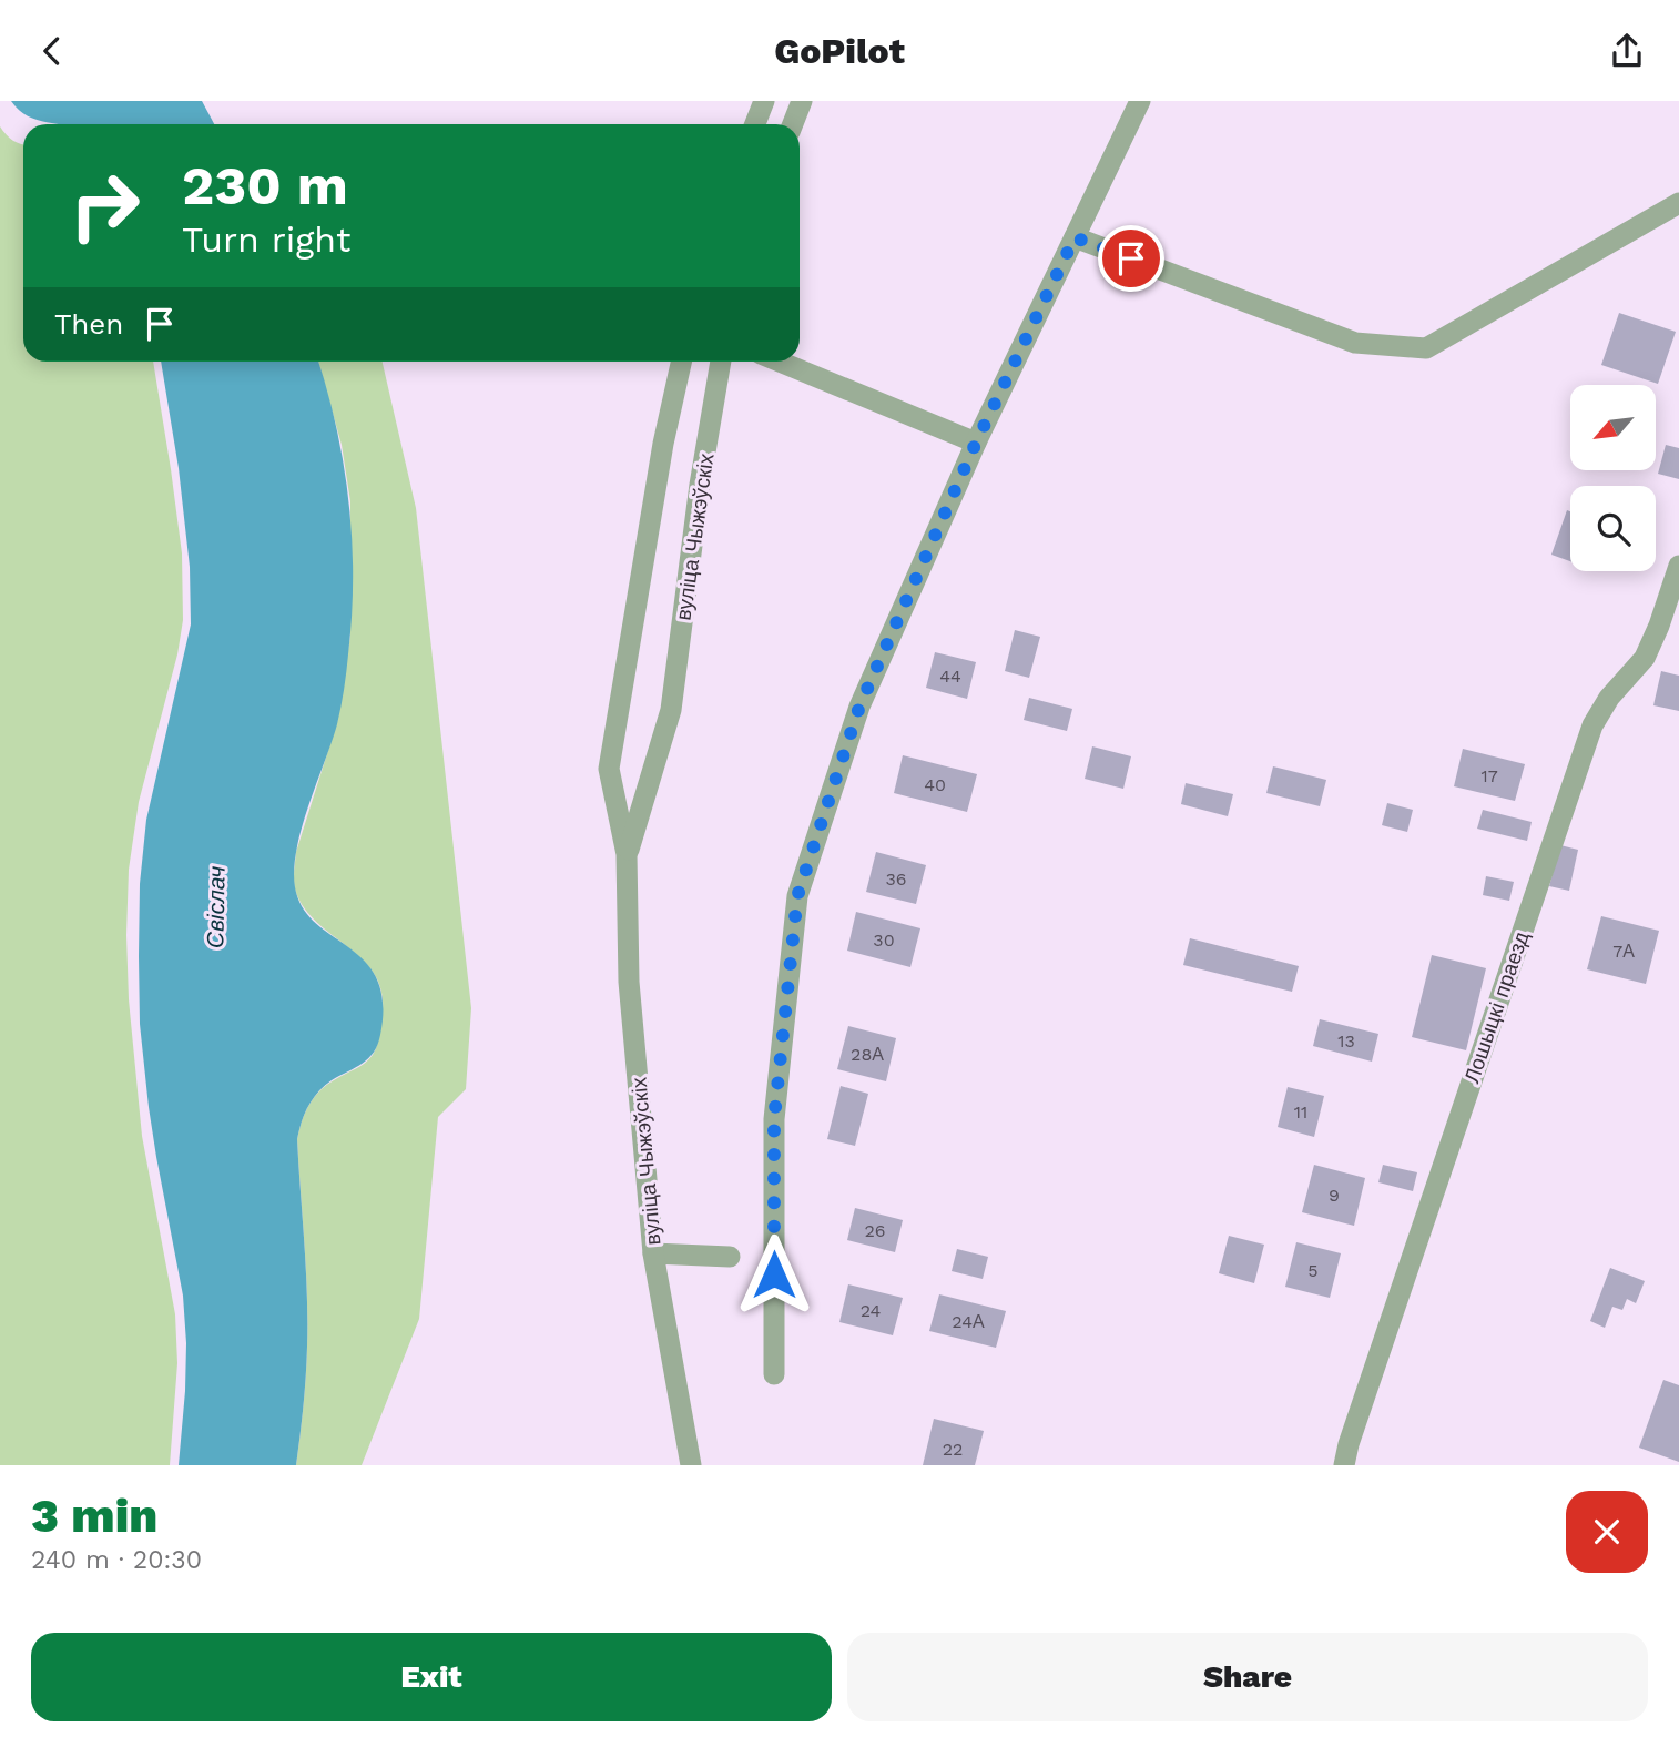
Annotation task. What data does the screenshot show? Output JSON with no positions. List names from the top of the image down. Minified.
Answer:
{"streets":{"street":["вуліца Чыжэўскіх","Лошыцкі праезд"]},"water":["Свіслач"],"house_numbers":["44","17","40","36","30","7А","13","28А","11","9","26","5","24","24А","22"],"north":"bottom left","page":{"header":"GoPilot","turn":["230 m","Turn right"],"then":"Then","heading":["3 min","240 m · 20:30"],"buttons":["Exit","Share"]}}
